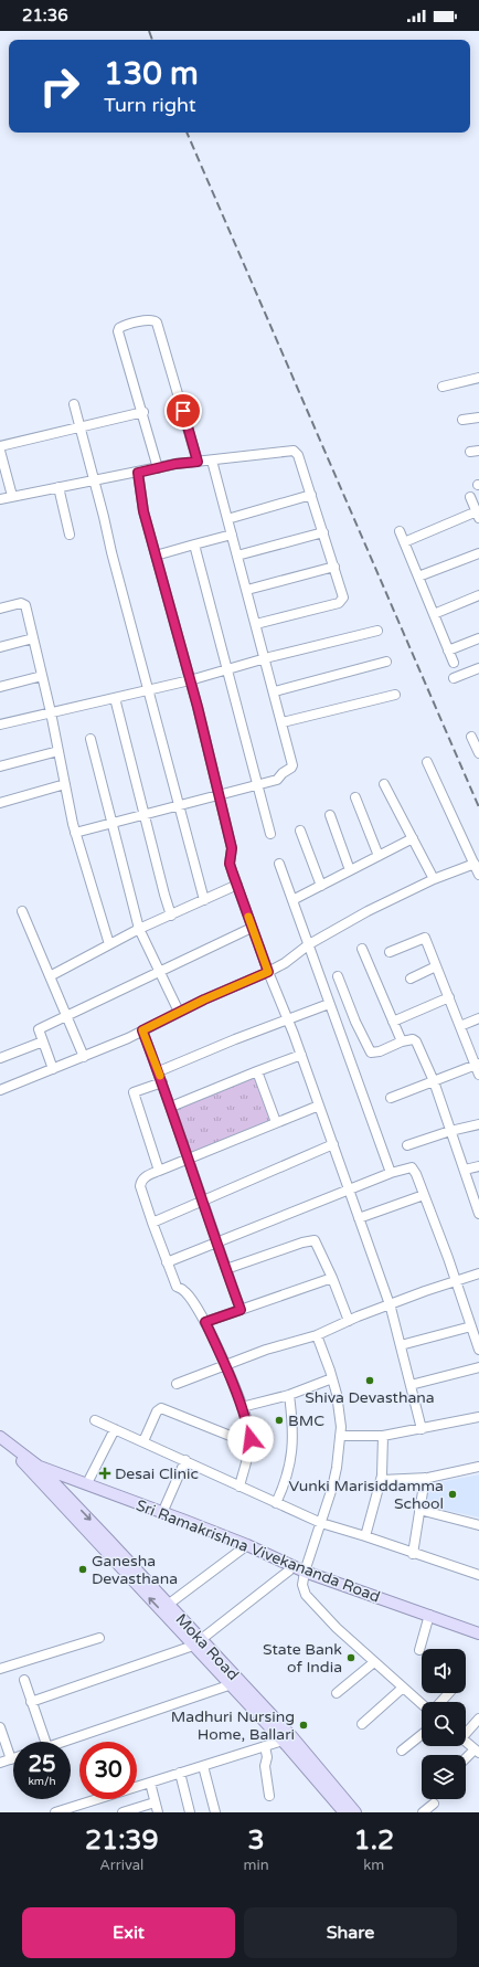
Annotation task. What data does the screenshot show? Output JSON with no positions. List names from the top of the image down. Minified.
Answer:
{"streets":{"main road":["Sri Ramakrishna Vivekananda Road","Moka Road"]},"places":{"other":["Shiva Devasthana","BMC","Vunki Marisiddamma School","Ganesha Devasthana","State Bank of India","Madhuri Nursing Home, Ballari"],"health":["Desai Clinic"]},"page":{"status":"21:36","turn":["130 m","Turn right"],"speed":"25 km/h","limit":"30","eta":["21:39","Arrival","3","min","1.2","km"],"buttons":["Exit","Share"]}}
